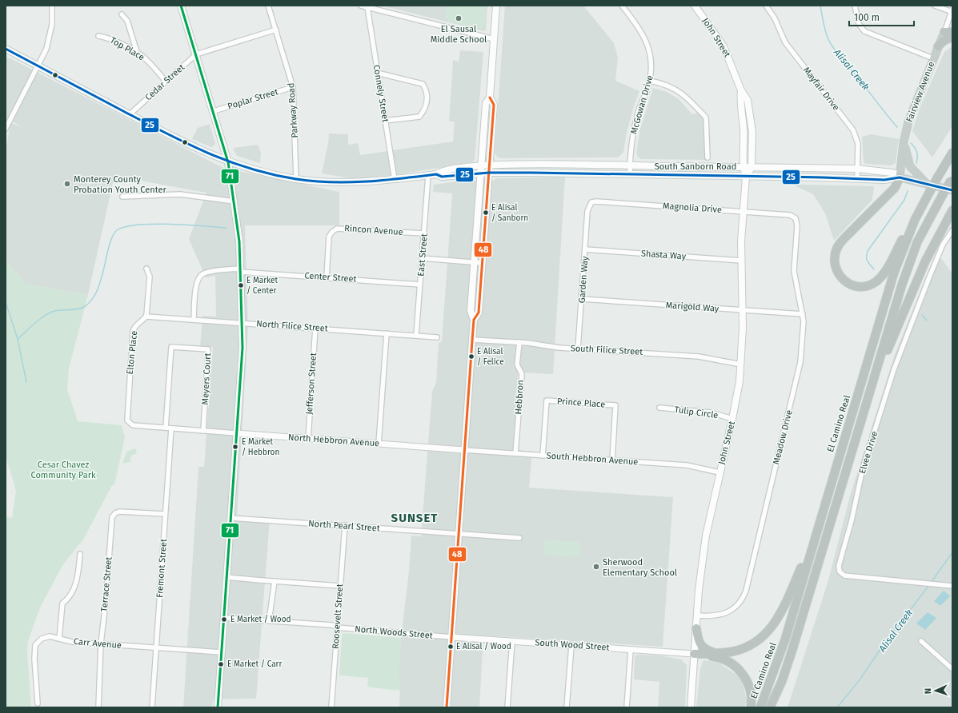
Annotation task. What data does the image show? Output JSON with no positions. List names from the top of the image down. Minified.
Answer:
{"streets":{"highway":["Fairview Avenue","South Sanborn Road","El Camino Real"],"main road":["John Street"],"street":["Top Place","Cedar Street","Mayfair Drive","Connely Street","Poplar Street","McGowan Drive","Parkway Road","Magnolia Drive","Rincon Avenue","East Street","Shasta Way","Center Street","Garden Way","Marigold Way","North Filice Street","South Filice Street","Elton Place","Meyers Court","Jefferson Street","Hebbron","Prince Place","Tulip Circle","Meadow Drive","North Hebbron Avenue","Elvee Drive","South Hebbron Avenue","North Pearl Street","Fremont Street","Terrace Street","Roosevelt Street","North Woods Street","Carr Avenue","South Wood Street"]},"crossings":[["John Street","South Sanborn Road"],["John Street","Magnolia Drive"],["John Street","Shasta Way"],["John Street","Marigold Way"],["John Street","South Filice Street"],["John Street","Tulip Circle"],["John Street","Meadow Drive"],["John Street","South Hebbron Avenue"],["John Street","South Wood Street"],["Top Place","Cedar Street"],["Cedar Street","Parkway Road"],["Mayfair Drive","South Sanborn Road"],["Fairview Avenue","South Sanborn Road"],["Poplar Street","Parkway Road"],["McGowan Drive","South Sanborn Road"],["Magnolia Drive","Garden Way"],["Magnolia Drive","Meadow Drive"],["Rincon Avenue","East Street"],["Rincon Avenue","Center Street"],["East Street","Center Street"],["East Street","North Filice Street"],["Shasta Way","Garden Way"],["Center Street","North Filice Street"],["Garden Way","Marigold Way"],["Garden Way","South Filice Street"],["Marigold Way","Meadow Drive"],["North Filice Street","Elton Place"],["North Filice Street","Jefferson Street"],["South Filice Street","Hebbron"],["Elton Place","North Hebbron Avenue"],["Meyers Court","North Hebbron Avenue"],["Jefferson Street","North Hebbron Avenue"],["Hebbron","South Hebbron Avenue"],["Prince Place","South Hebbron Avenue"],["North Hebbron Avenue","South Hebbron Avenue"],["North Hebbron Avenue","Fremont Street"],["North Pearl Street","Roosevelt Street"],["Fremont Street","Terrace Street"],["Fremont Street","Carr Avenue"],["Terrace Street","Carr Avenue"],["Roosevelt Street","North Woods Street"],["North Woods Street","South Wood Street"]],"districts":["SUNSET"],"water":["Alisal Creek"],"parks":["Cesar Chavez Community Park"],"places":["El Sausal Middle School","Monterey County Probation Youth Center","E Alisal / Sanborn","E Market / Center","E Alisal / Felice","E Market / Hebbron","Sherwood Elementary School","E Market / Wood","E Alisal / Wood","E Market / Carr"],"lines":["transit line 71","transit line 25","transit line 48"],"scale_bar":"100 m","north":"left"}
